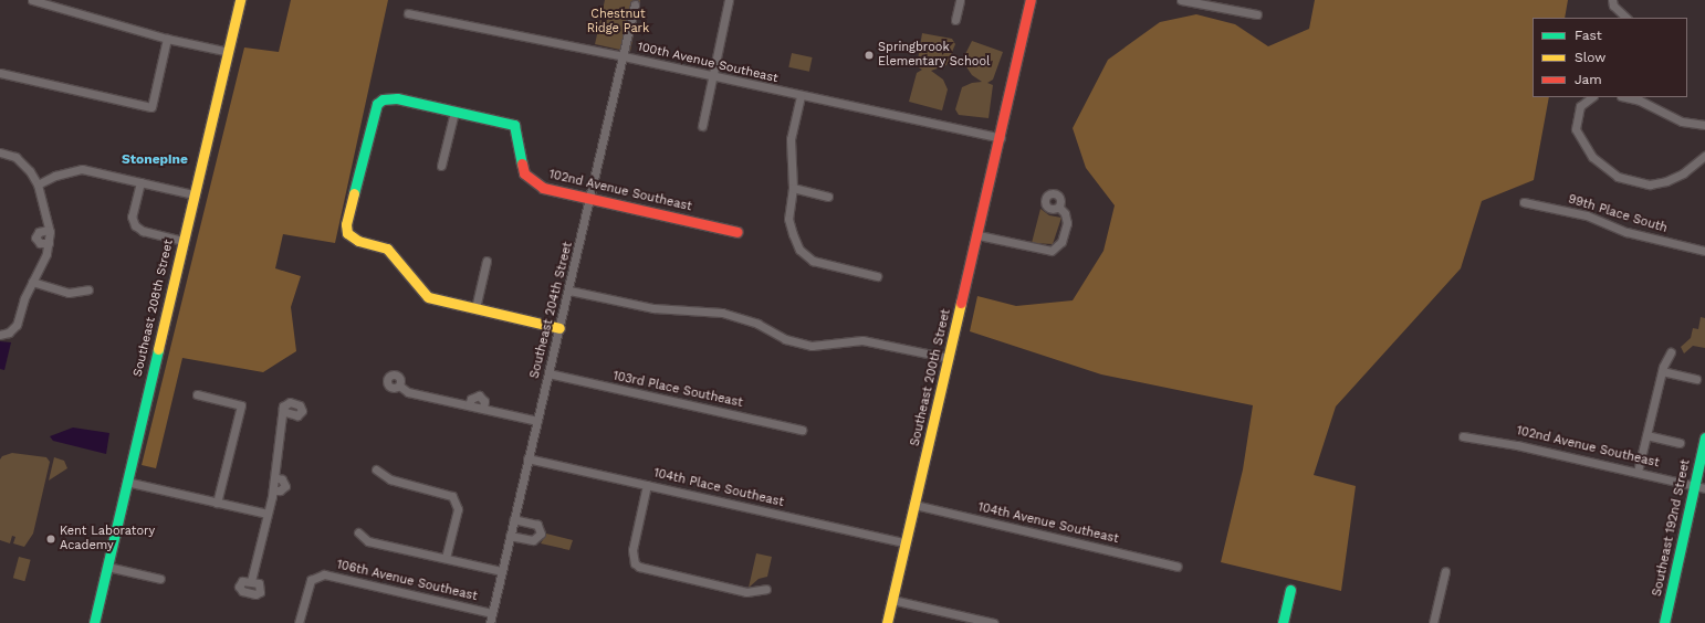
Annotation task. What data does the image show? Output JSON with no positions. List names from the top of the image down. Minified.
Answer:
{"streets":{"street":["100th Avenue Southeast","102nd Avenue Southeast","99th Place South","Southeast 208th Street","Southeast 204th Street","Southeast 200th Street","103rd Place Southeast","104th Place Southeast","104th Avenue Southeast","Southeast 192nd Street","106th Avenue Southeast"]},"crossings":[["100th Avenue Southeast","Southeast 204th Street"],["100th Avenue Southeast","Southeast 200th Street"],["102nd Avenue Southeast","Southeast 204th Street"],["102nd Avenue Southeast","Southeast 192nd Street"],["Southeast 204th Street","103rd Place Southeast"],["Southeast 204th Street","104th Place Southeast"],["Southeast 204th Street","106th Avenue Southeast"],["Southeast 200th Street","104th Place Southeast"],["Southeast 200th Street","104th Avenue Southeast"]],"districts":["Stonepine"],"parks":["Chestnut Ridge Park"],"places":["Springbrook Elementary School","Kent Laboratory Academy"],"legend":["Fast","Slow","Jam"]}
